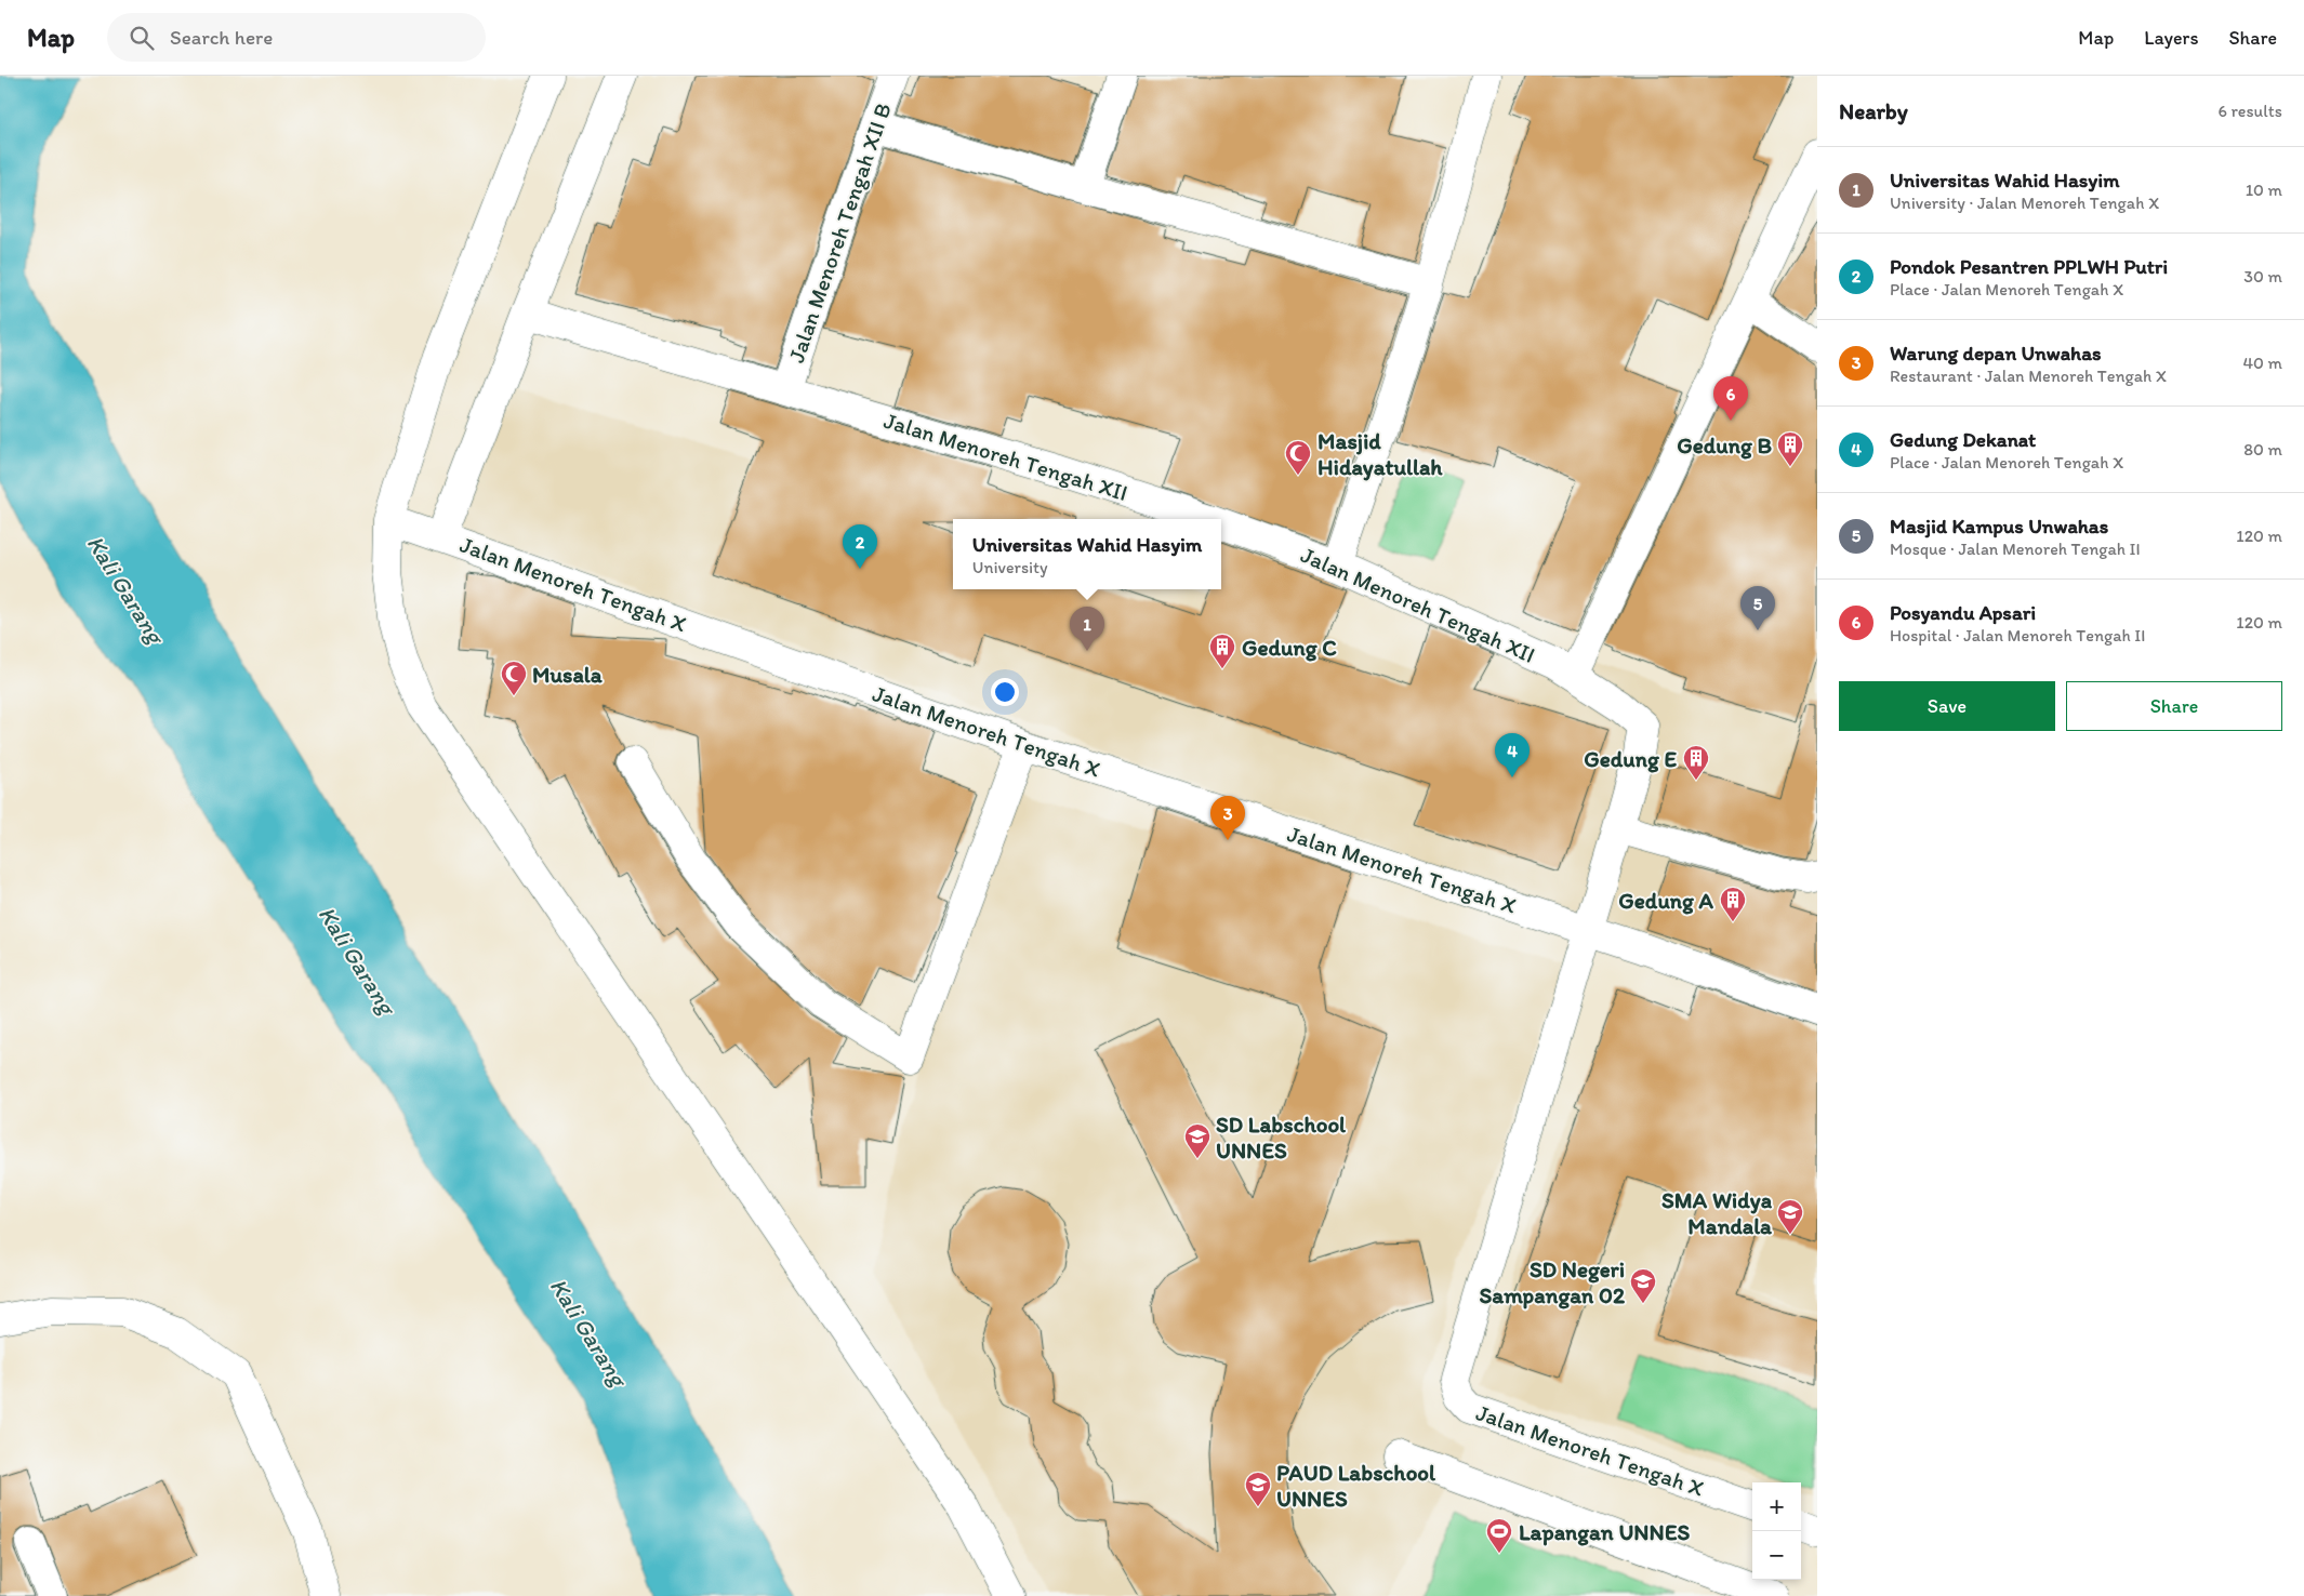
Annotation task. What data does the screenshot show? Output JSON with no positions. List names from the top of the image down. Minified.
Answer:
{"streets":{"street":["Jalan Menoreh Tengah XII B","Jalan Menoreh Tengah XII","Jalan Menoreh Tengah X"]},"crossings":[["Jalan Menoreh Tengah XII B","Jalan Menoreh Tengah XII"],["Jalan Menoreh Tengah XII","Jalan Menoreh Tengah X"]],"water":["Kali Garang"],"places":{"building":["Gedung B","Gedung C","Gedung E","Gedung A"],"mosque":["Masjid Hidayatullah","Musala"],"school or university":["SD Labschool UNNES","SMA Widya Mandala","SD Negeri Sampangan 02","PAUD Labschool UNNES"],"sports":["Lapangan UNNES"]},"page":{"header":"Map","search":"Search here","nav":["Map","Layers","Share"],"heading":["Nearby","6 results"],"list":[{"mark":"1","name":"Universitas Wahid Hasyim","note":"University · Jalan Menoreh Tengah X","value":"10 m"},{"mark":"2","name":"Pondok Pesantren PPLWH Putri","note":"Place · Jalan Menoreh Tengah X","value":"30 m"},{"mark":"3","name":"Warung depan Unwahas","note":"Restaurant · Jalan Menoreh Tengah X","value":"40 m"},{"mark":"4","name":"Gedung Dekanat","note":"Place · Jalan Menoreh Tengah X","value":"80 m"},{"mark":"5","name":"Masjid Kampus Unwahas","note":"Mosque · Jalan Menoreh Tengah II","value":"120 m"},{"mark":"6","name":"Posyandu Apsari","note":"Hospital · Jalan Menoreh Tengah II","value":"120 m"}],"pins":["6","2","5","1","4","3"],"popup":["Universitas Wahid Hasyim","University"],"buttons":["Save","Share"],"map_buttons":["+","−"]}}
